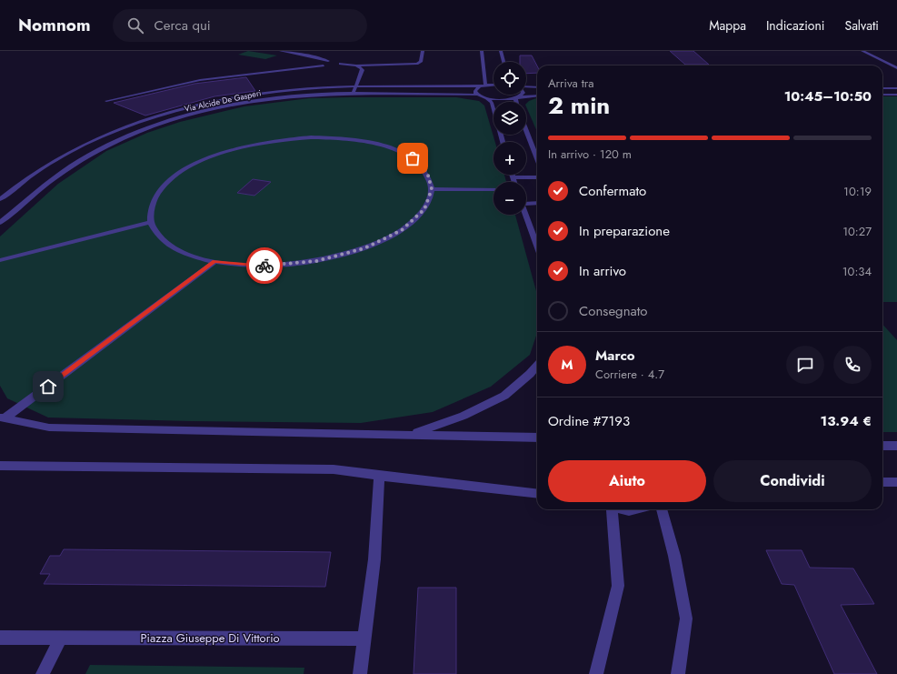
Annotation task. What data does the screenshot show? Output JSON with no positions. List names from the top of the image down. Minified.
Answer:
{"streets":{"street":["Via Alcide De Gasperi","Piazza Giuseppe Di Vittorio"]},"page":{"header":"Nomnom","search":"Cerca qui","nav":["Mappa","Indicazioni","Salvati"],"map_buttons":["+","−"],"heading":["2 min","Arriva tra","10:45–10:50"],"panel":["Marco","Corriere · 4.7","Ordine #7193","13.94 €"],"bar":"In arrivo · 120 m","list":[["Confermato","10:19"],["In preparazione","10:27"],["In arrivo","10:34"],"Consegnato"],"round":"M","buttons":["Aiuto","Condividi"]}}
